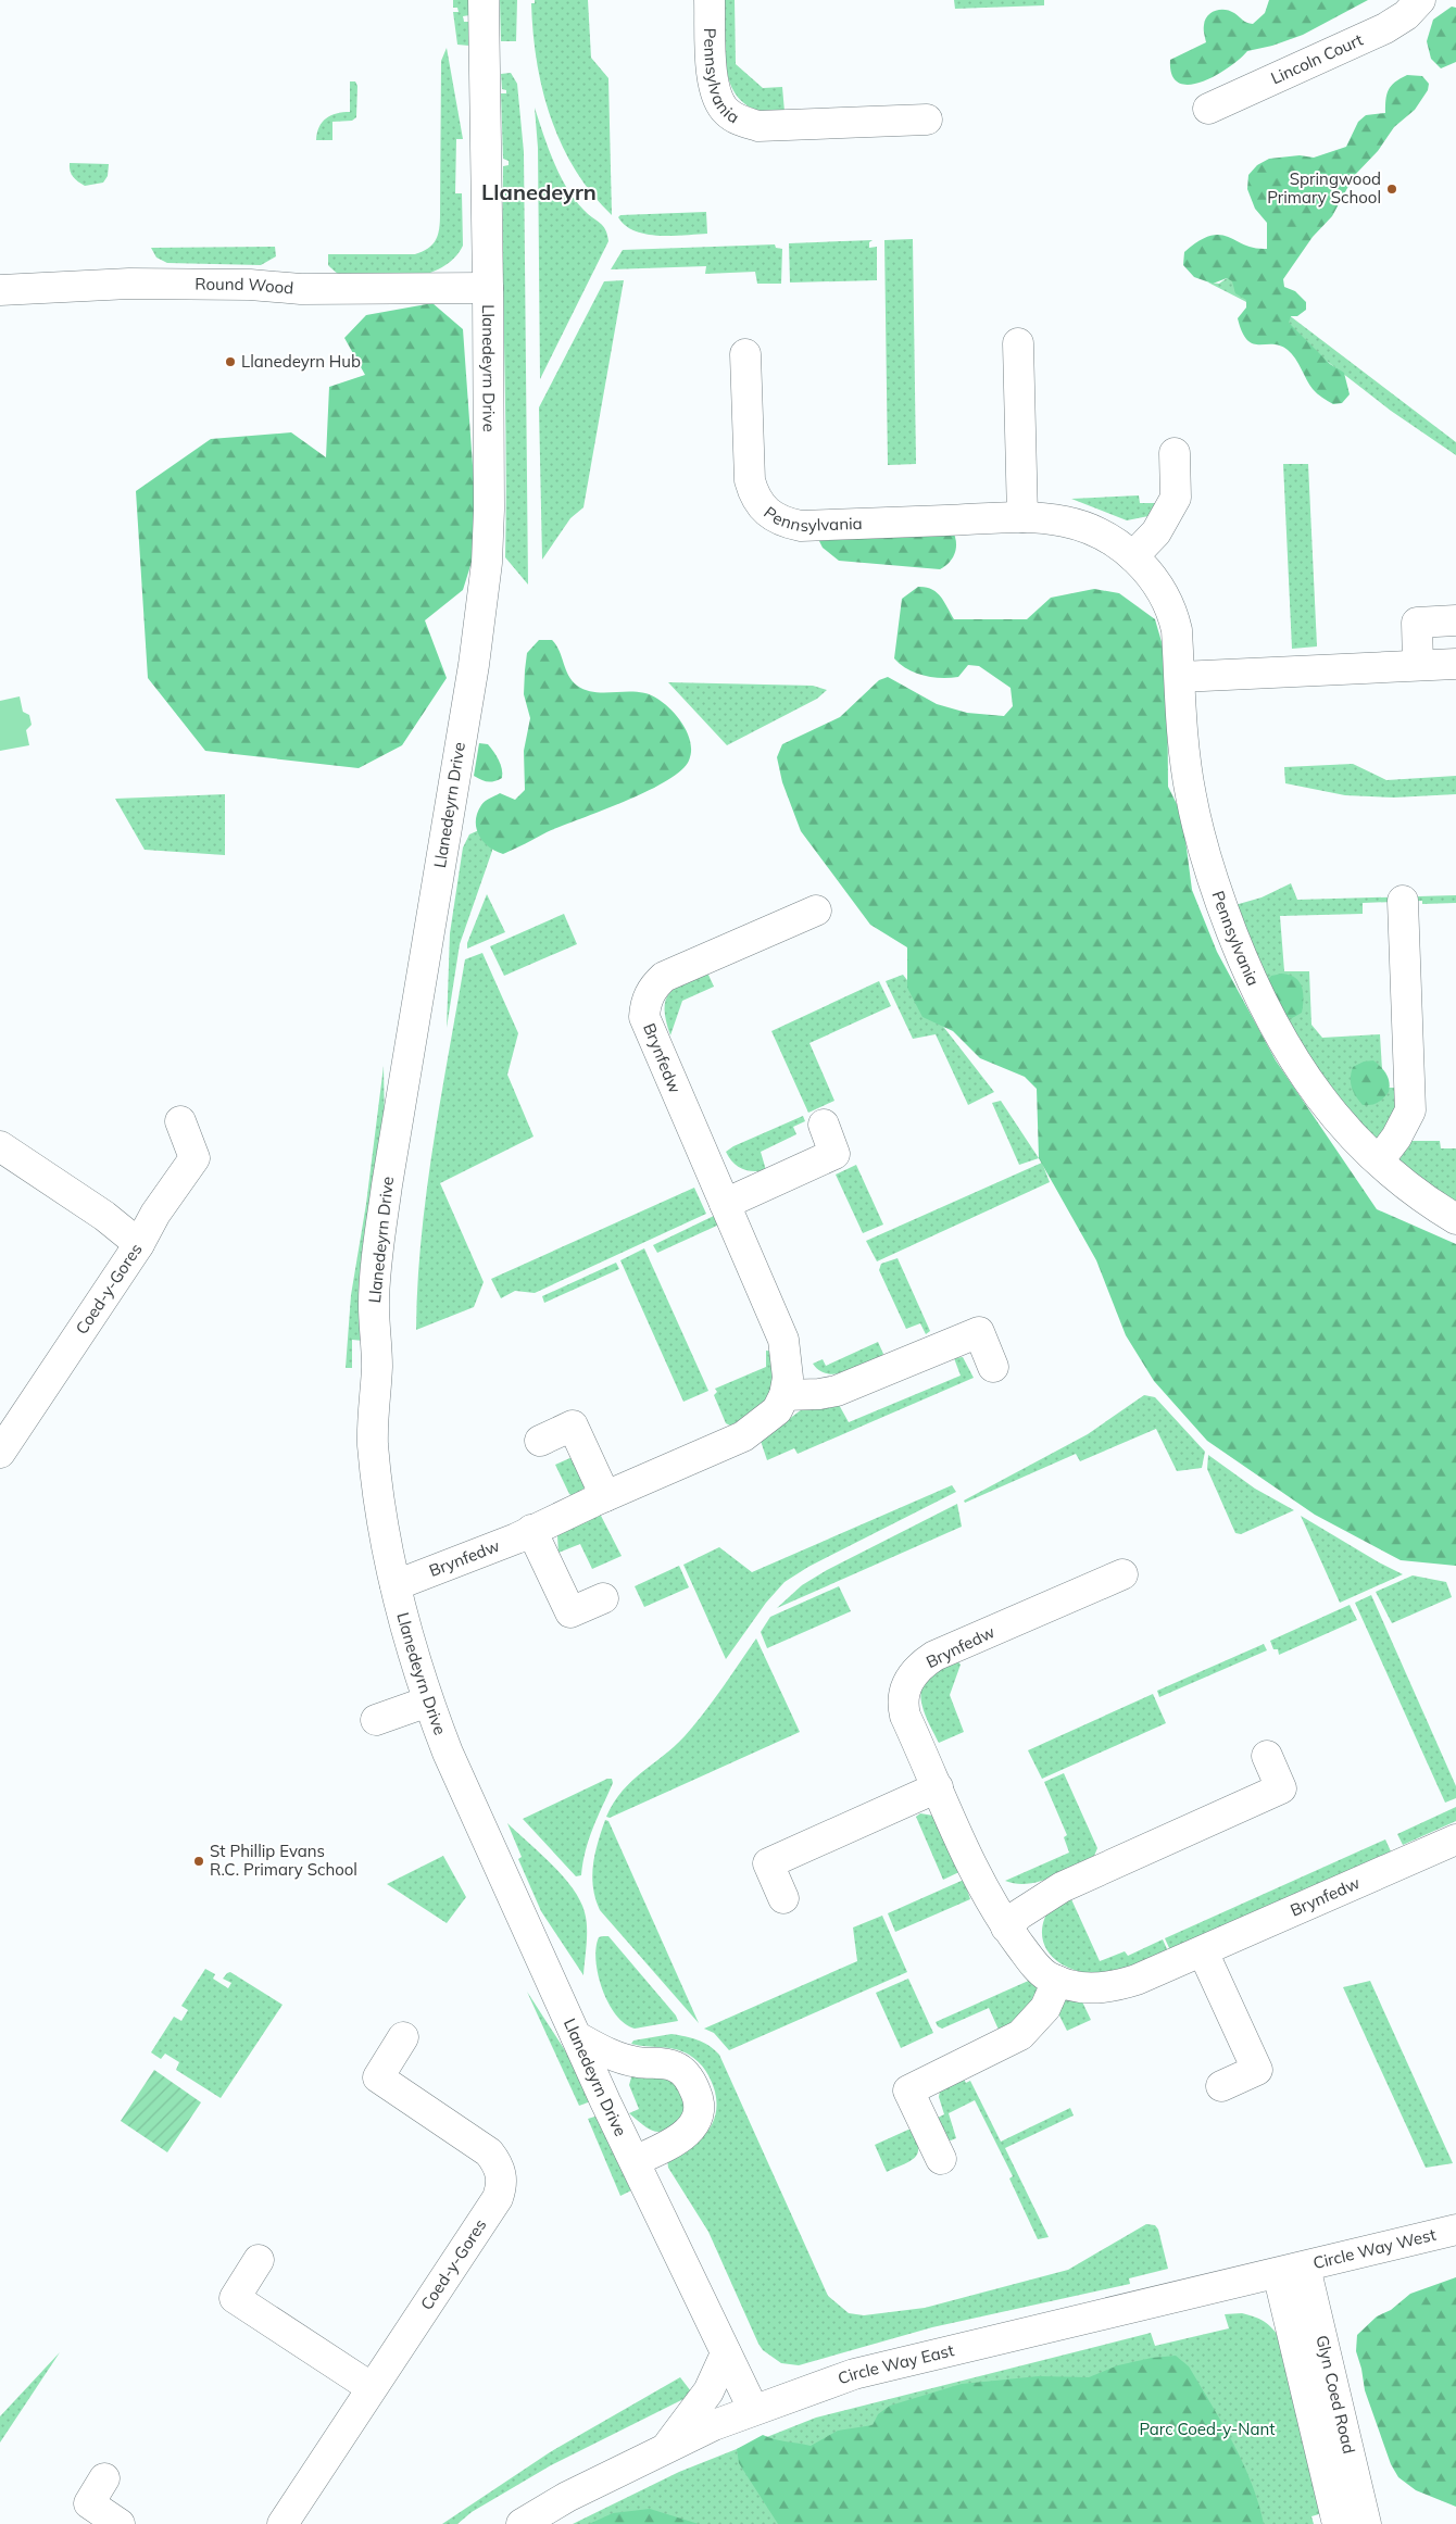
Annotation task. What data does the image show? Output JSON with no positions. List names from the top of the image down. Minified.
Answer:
{"streets":{"street":["Lincoln Court","Pennsylvania","Round Wood","Llanedeyrn Drive","Brynfedw","Coed-y-Gores","Circle Way West","Circle Way East","Glyn Coed Road"]},"crossings":[["Round Wood","Llanedeyrn Drive"],["Llanedeyrn Drive","Brynfedw"],["Llanedeyrn Drive","Circle Way East"],["Circle Way West","Circle Way East"],["Circle Way West","Glyn Coed Road"],["Circle Way East","Glyn Coed Road"]],"districts":["Llanedeyrn"],"parks":["Parc Coed-y-Nant"],"places":["Springwood Primary School","Llanedeyrn Hub","St Phillip Evans R.C. Primary School"]}
